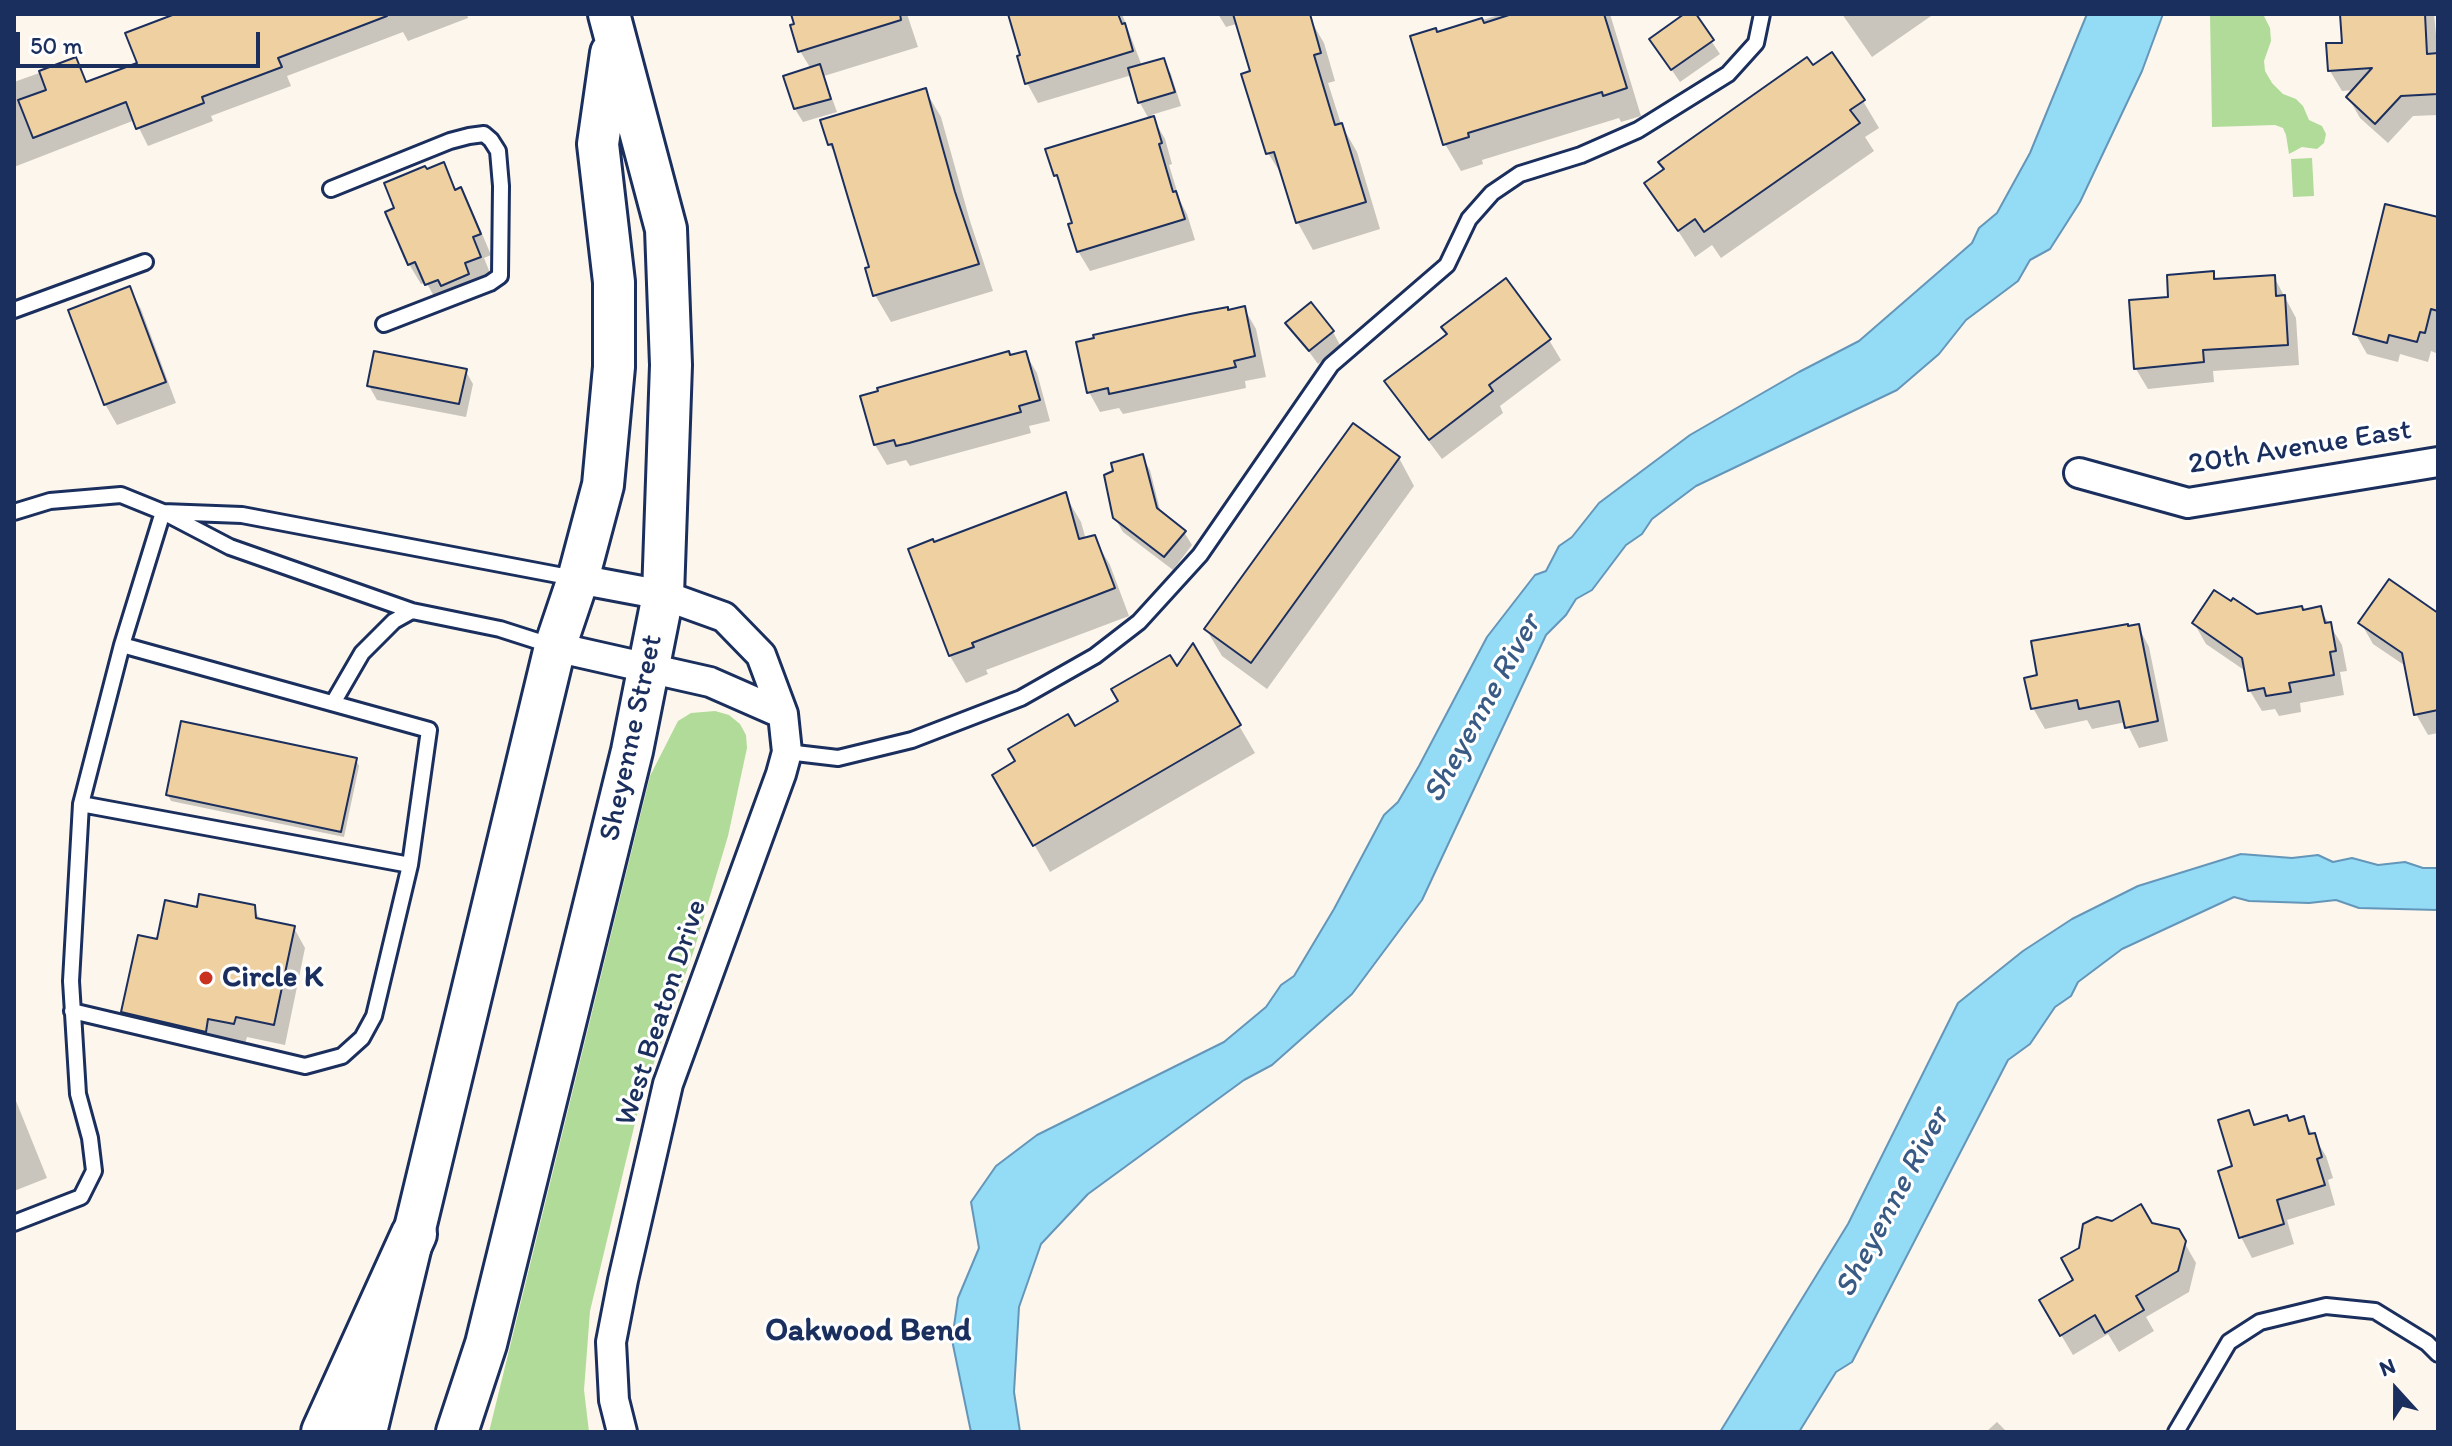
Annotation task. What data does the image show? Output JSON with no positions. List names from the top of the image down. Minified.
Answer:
{"streets":{"main road":["Sheyenne Street"],"street":["20th Avenue East","West Beaton Drive"]},"crossings":[["Sheyenne Street","West Beaton Drive"]],"districts":["Oakwood Bend"],"water":["Sheyenne River"],"places":["Circle K"],"scale_bar":"50 m","north":"top"}
